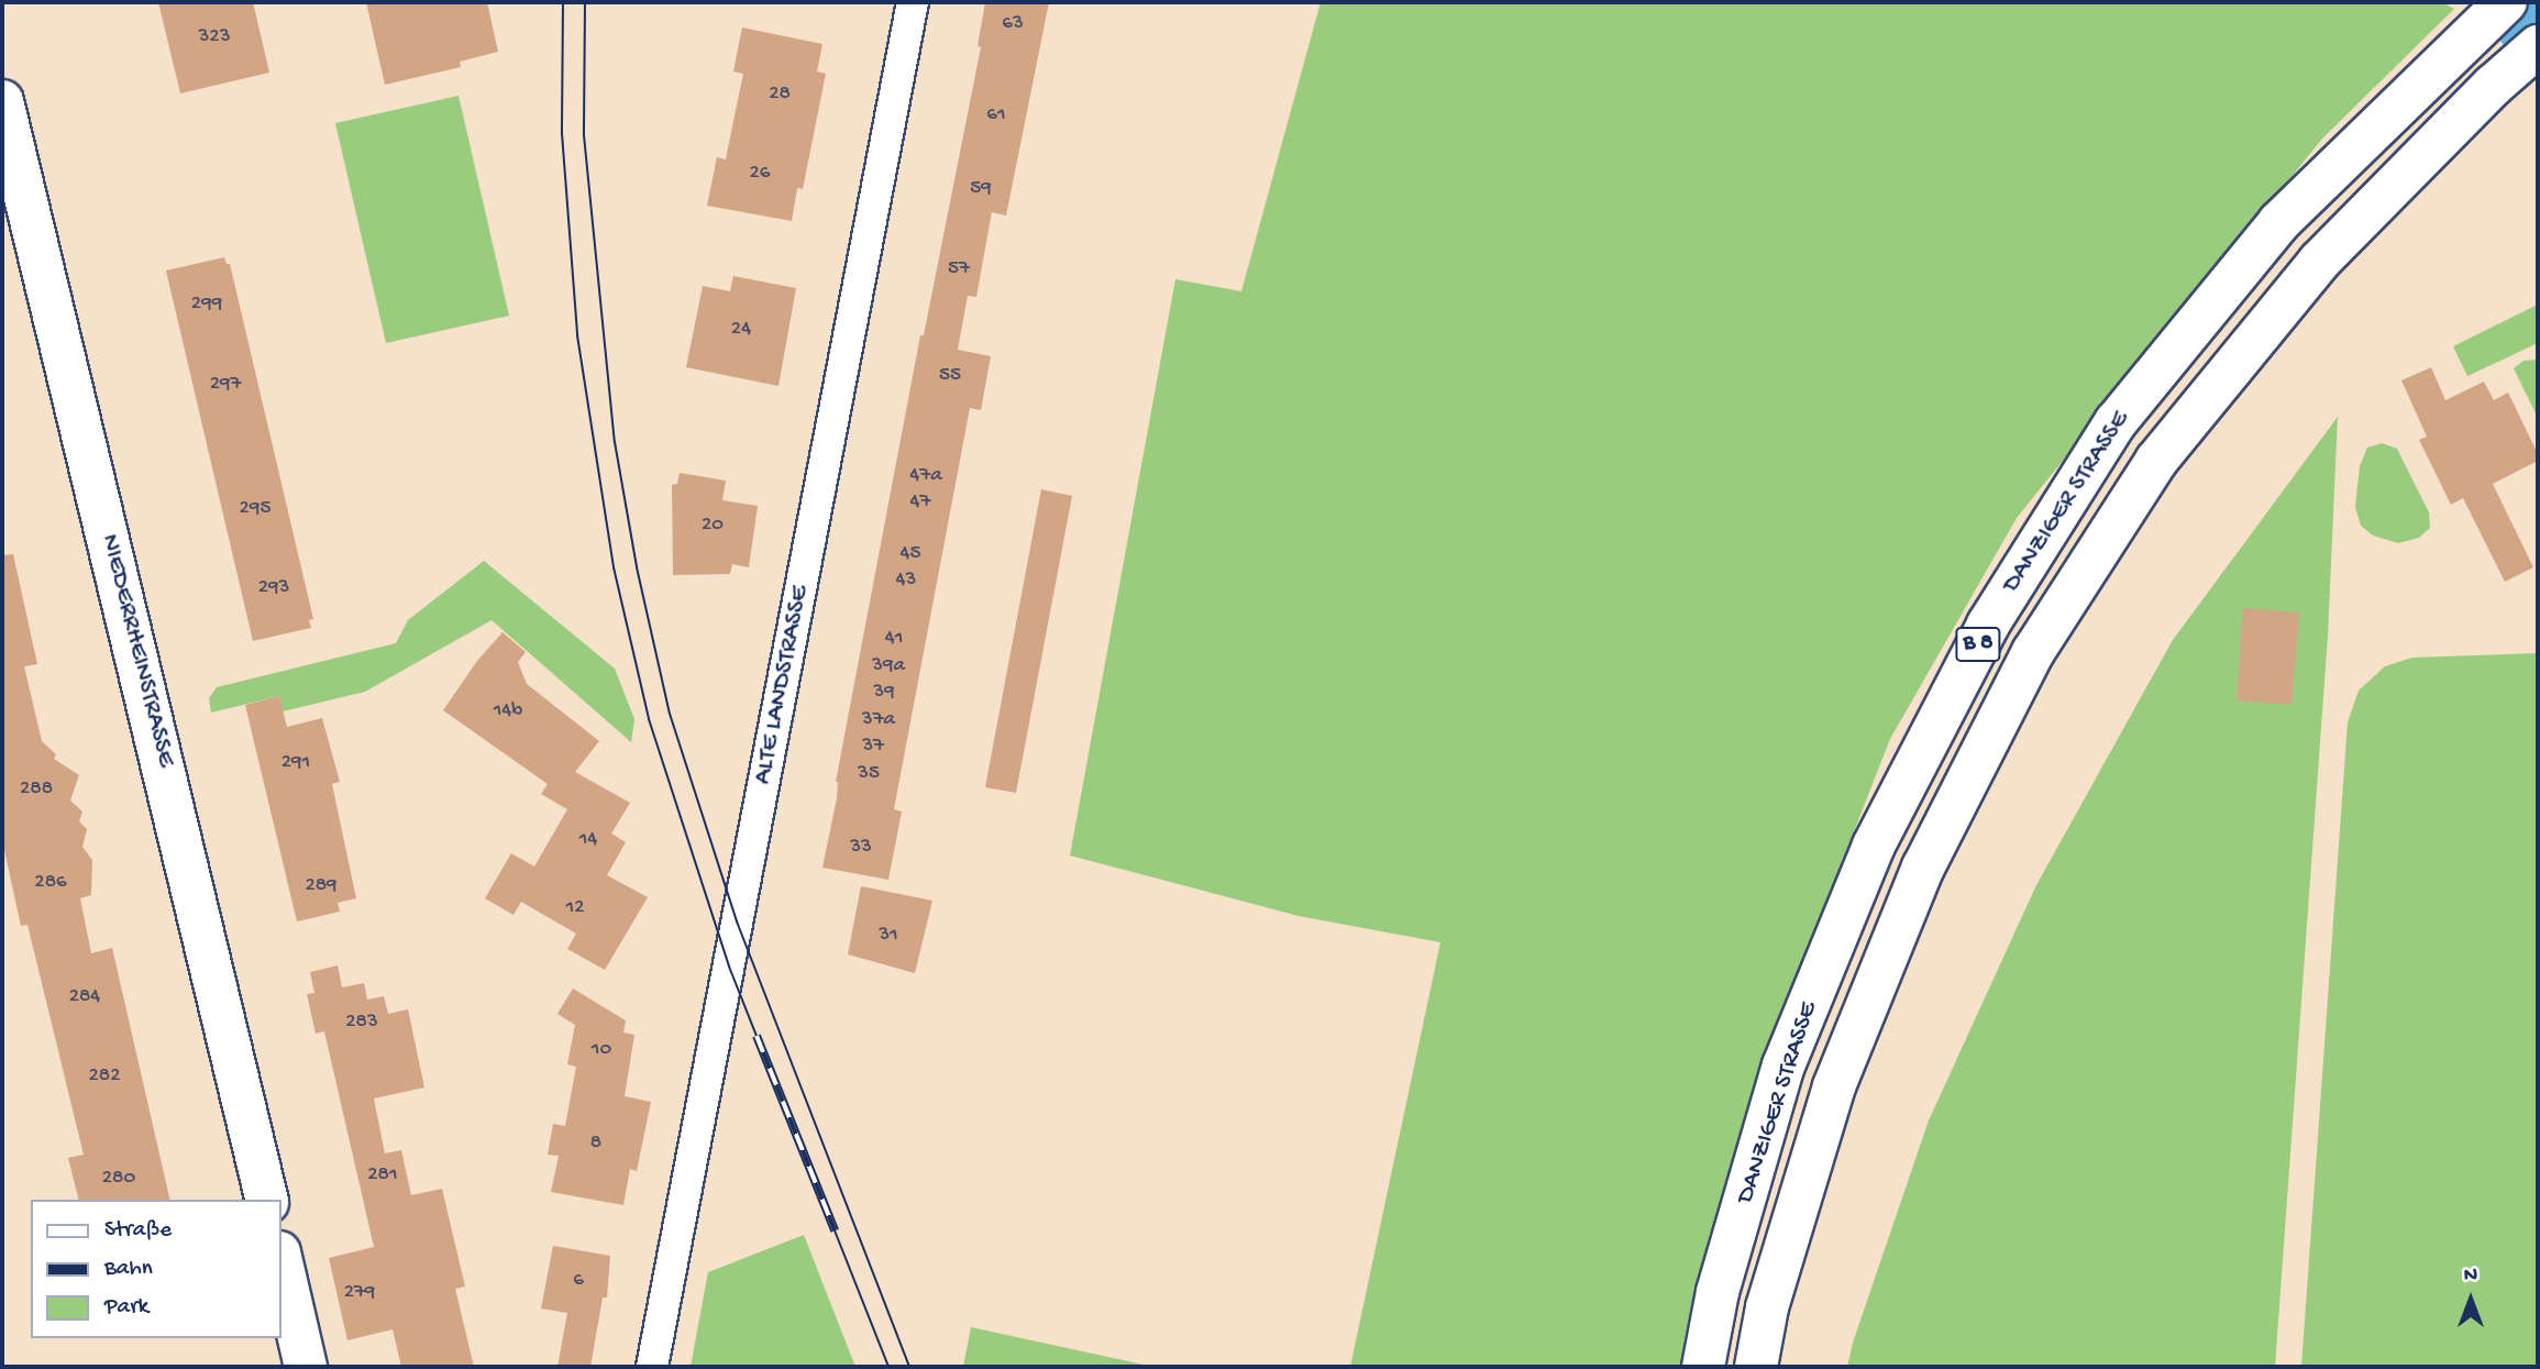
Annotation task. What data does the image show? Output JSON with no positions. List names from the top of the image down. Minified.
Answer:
{"streets":{"main road":["DANZIGER STRASSE","B 8","NIEDERRHEINSTRASSE"],"street":["ALTE LANDSTRASSE"]},"house_numbers":["63","323","28","61","26","59","57","299","24","55","297","47a","47","295","20","45","43","293","41","39a","39","14b","37a","37","291","35","288","14","33","286","289","12","31","284","283","10","282","8","281","280","6","279"],"legend":["Straße","Bahn","Park"],"north":"top"}
